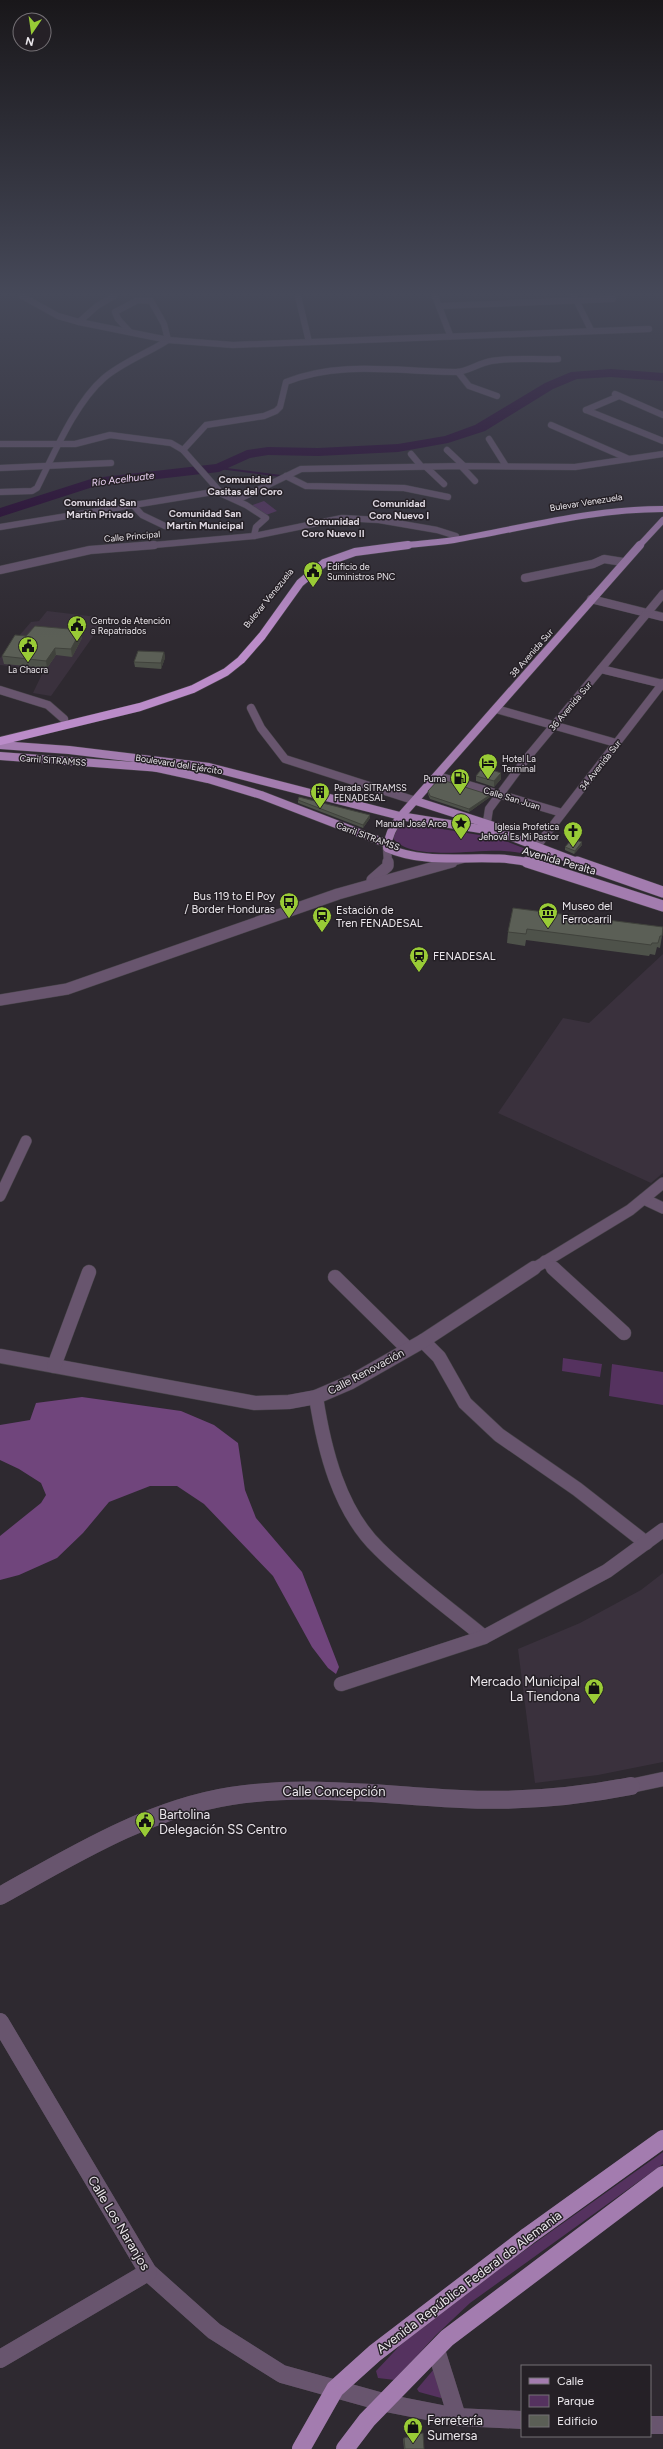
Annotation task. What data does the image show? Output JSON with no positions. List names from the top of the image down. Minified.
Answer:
{"streets":{"highway":["Bulevar Venezuela"],"main road":["38 Avenida Sur","Carril SITRAMSS","Boulevard del Ejército","Avenida Peralta","Avenida República Federal de Alemania"],"street":["Calle Principal","36 Avenida Sur","34 Avenida Sur","Calle San Juan","Calle Renovación","Calle Concepción","Calle Los Naranjos"]},"crossings":[["Bulevar Venezuela","Calle Principal"],["38 Avenida Sur","Calle San Juan"],["38 Avenida Sur","Avenida Peralta"],["36 Avenida Sur","Calle San Juan"],["36 Avenida Sur","Avenida Peralta"],["Carril SITRAMSS","Boulevard del Ejército"],["Carril SITRAMSS","Avenida Peralta"],["Boulevard del Ejército","Avenida Peralta"],["34 Avenida Sur","Calle San Juan"],["34 Avenida Sur","Avenida Peralta"],["Calle Los Naranjos","Avenida República Federal de Alemania"]],"districts":["Comunidad Casitas del Coro","Comunidad San Martín Privado","Comunidad Coro Nuevo I","Comunidad San Martín Municipal","Comunidad Coro Nuevo II"],"water":["Río Acelhuate"],"places":{"public building":["Edificio de Suministros PNC","Centro de Atención a Repatriados","La Chacra","Bartolina Delegación SS Centro"],"hotel":["Hotel La Terminal"],"fuel station":["Puma"],"building":["Parada SITRAMSS FENADESAL"],"place":["Manuel José Arce"],"church":["Iglesia Profetica Jehová Es Mi Pastor"],"bus stop":["Bus 119 to El Poy / Border Honduras"],"museum":["Museo del Ferrocarril"],"station":["Estación de Tren FENADESAL","FENADESAL"],"shop":["Mercado Municipal La Tiendona","Ferretería Sumersa"]},"legend":["Calle","Parque","Edificio"],"north":"bottom"}
